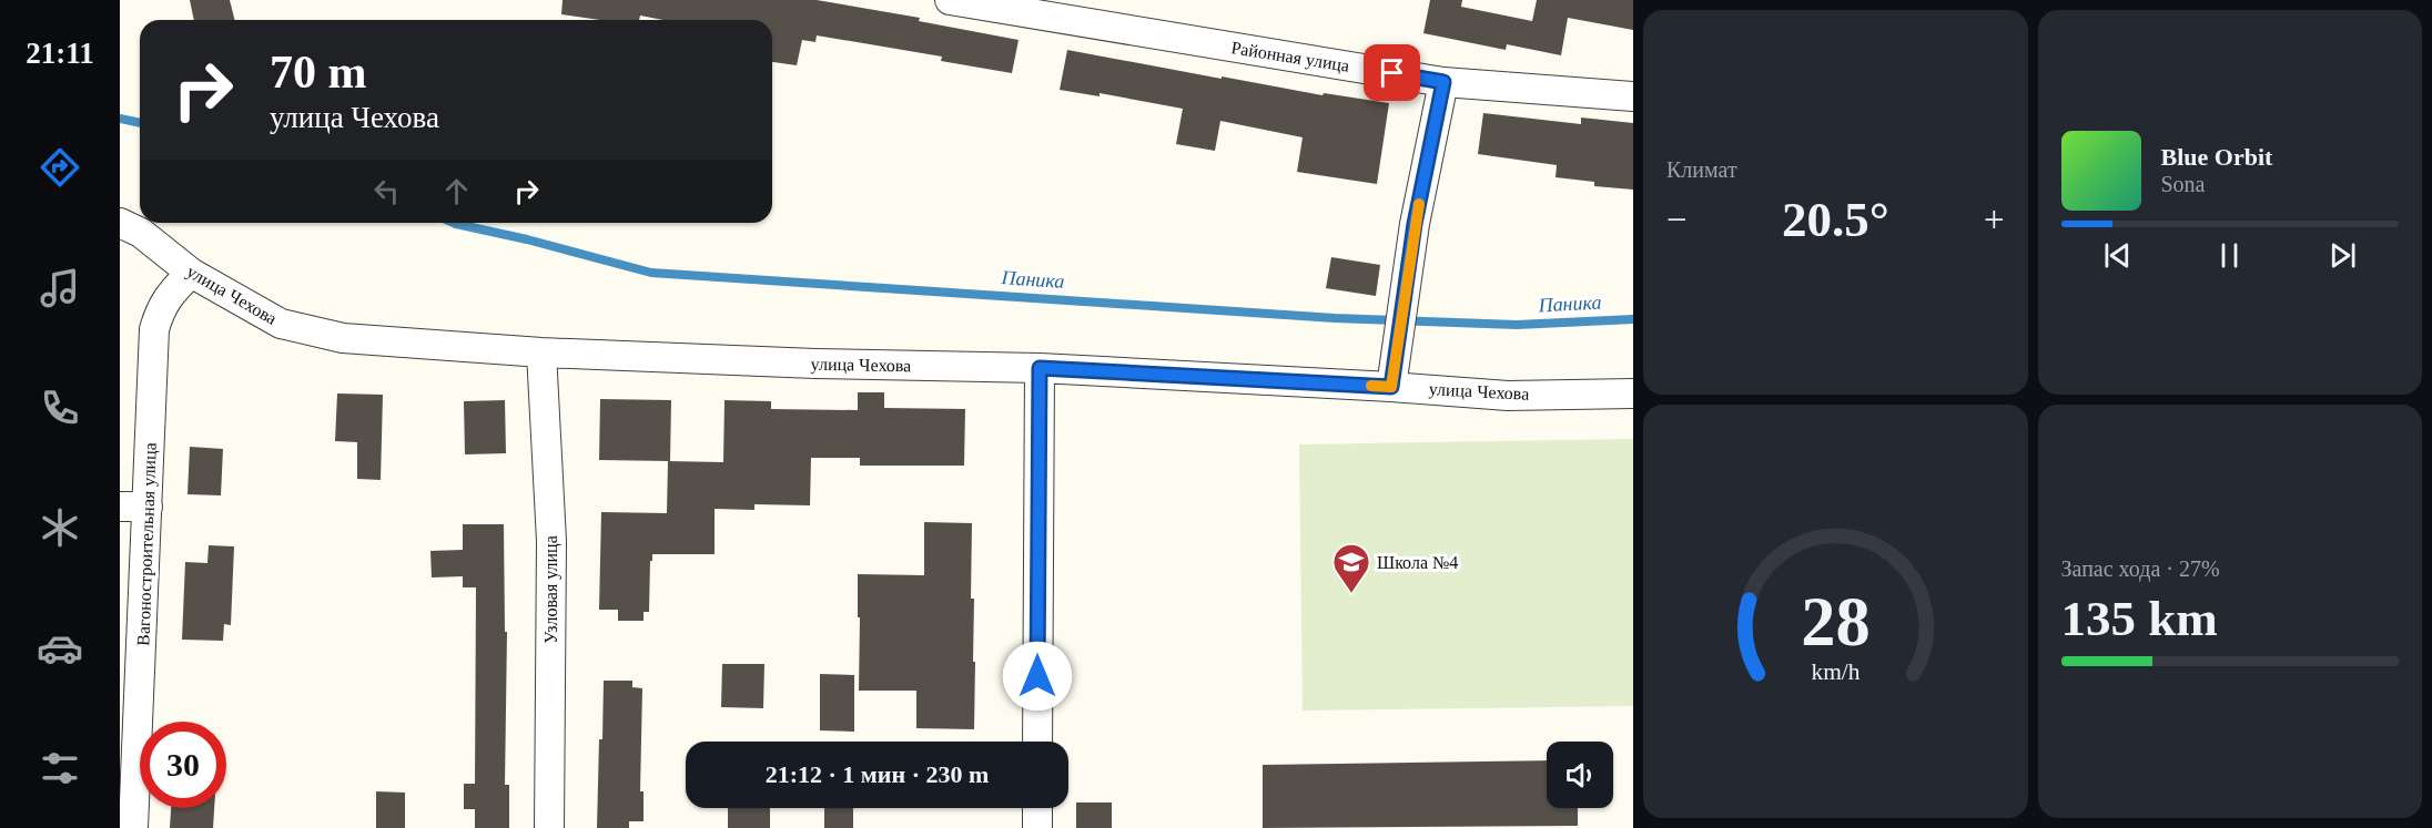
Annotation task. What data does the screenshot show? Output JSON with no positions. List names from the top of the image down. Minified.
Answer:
{"streets":{"street":["Районная улица","улица Чехова","Вагоностроительная улица","Узловая улица"]},"crossings":[["улица Чехова","Вагоностроительная улица"],["улица Чехова","Узловая улица"]],"water":["Паника"],"places":{"school or university":["Школа №4"]},"page":{"tabs":"21:11","tile":["Климат",["Запас хода · 27%","135 km"]],"turn":["70 m","улица Чехова"],"song":["Blue Orbit","Sona"],"heat":["−","20.5°","+"],"limit":"30","trip":"21:12 · 1 мин · 230 m","gauge":["28","km/h"]}}
